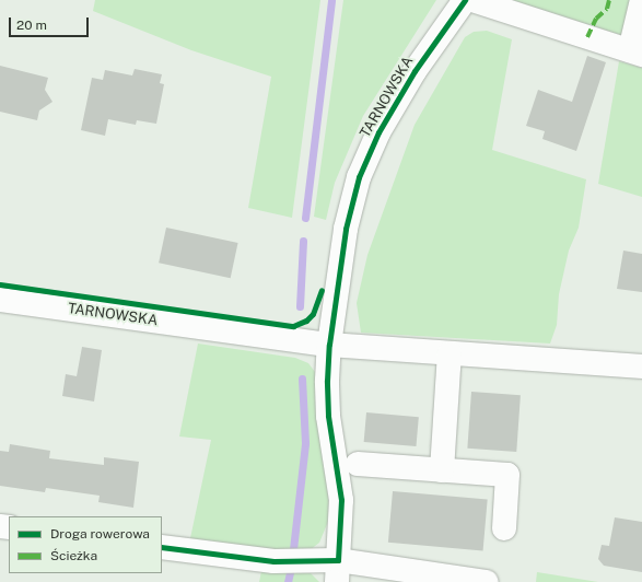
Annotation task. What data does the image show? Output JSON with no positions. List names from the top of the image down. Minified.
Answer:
{"streets":{"street":["TARNOWSKA"]},"legend":["Droga rowerowa","Ścieżka"],"scale_bar":"20 m"}
